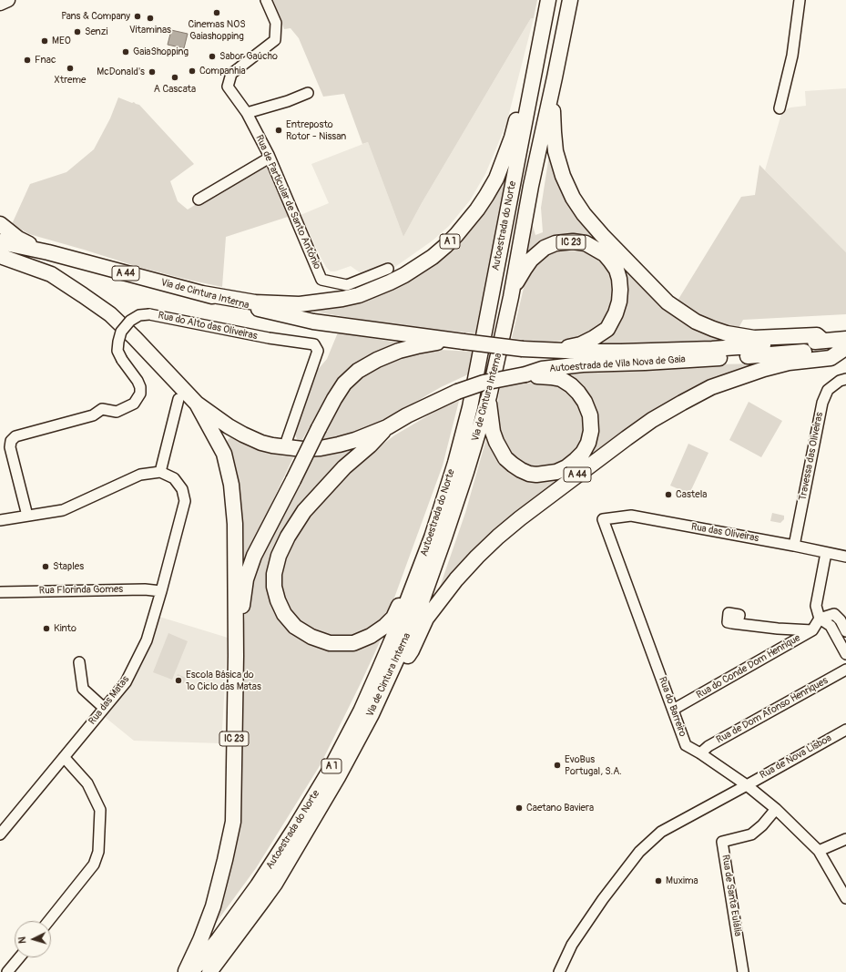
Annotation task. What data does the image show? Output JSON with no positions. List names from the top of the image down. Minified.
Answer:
{"streets":{"highway":["Autoestrada do Norte","A 1","IC 23","A 44","Via de Cintura Interna","Autoestrada de Vila Nova de Gaia"],"street":["Rua de Particular de Santo António","Rua do Alto das Oliveiras","Travessa das Oliveiras","Rua das Oliveiras","Rua Florinda Gomes","Rua do Conde Dom Henrique","Rua das Matas","Rua do Barreiro","Rua de Dom Afonso Henriques","Rua de Nova Lisboa","Rua de Santa Eulália"]},"crossings":[["Autoestrada do Norte","A 1"],["Autoestrada do Norte","IC 23"],["Autoestrada do Norte","Via de Cintura Interna"],["A 1","Via de Cintura Interna"],["A 1","Autoestrada de Vila Nova de Gaia"],["IC 23","Via de Cintura Interna"],["IC 23","Autoestrada de Vila Nova de Gaia"],["A 44","Via de Cintura Interna"],["A 44","Autoestrada de Vila Nova de Gaia"],["Via de Cintura Interna","Autoestrada de Vila Nova de Gaia"],["Travessa das Oliveiras","Rua das Oliveiras"],["Rua das Oliveiras","Rua do Barreiro"],["Rua Florinda Gomes","Rua das Matas"],["Rua do Conde Dom Henrique","Rua do Barreiro"],["Rua do Barreiro","Rua de Dom Afonso Henriques"],["Rua do Barreiro","Rua de Nova Lisboa"],["Rua do Barreiro","Rua de Santa Eulália"]],"places":["Cinemas NOS Gaiashopping","Pans & Company","Vitaminas","Senzi","MEO","GaiaShopping","Sabor Gaúcho","Fnac","Xtreme","Companhia","McDonald's","A Cascata","Entreposto Rotor - Nissan","Castela","Staples","Kinto","Escola Básica do 1º Ciclo das Matas","EvoBus Portugal, S.A.","Caetano Baviera","Muxima"],"north":"left"}
